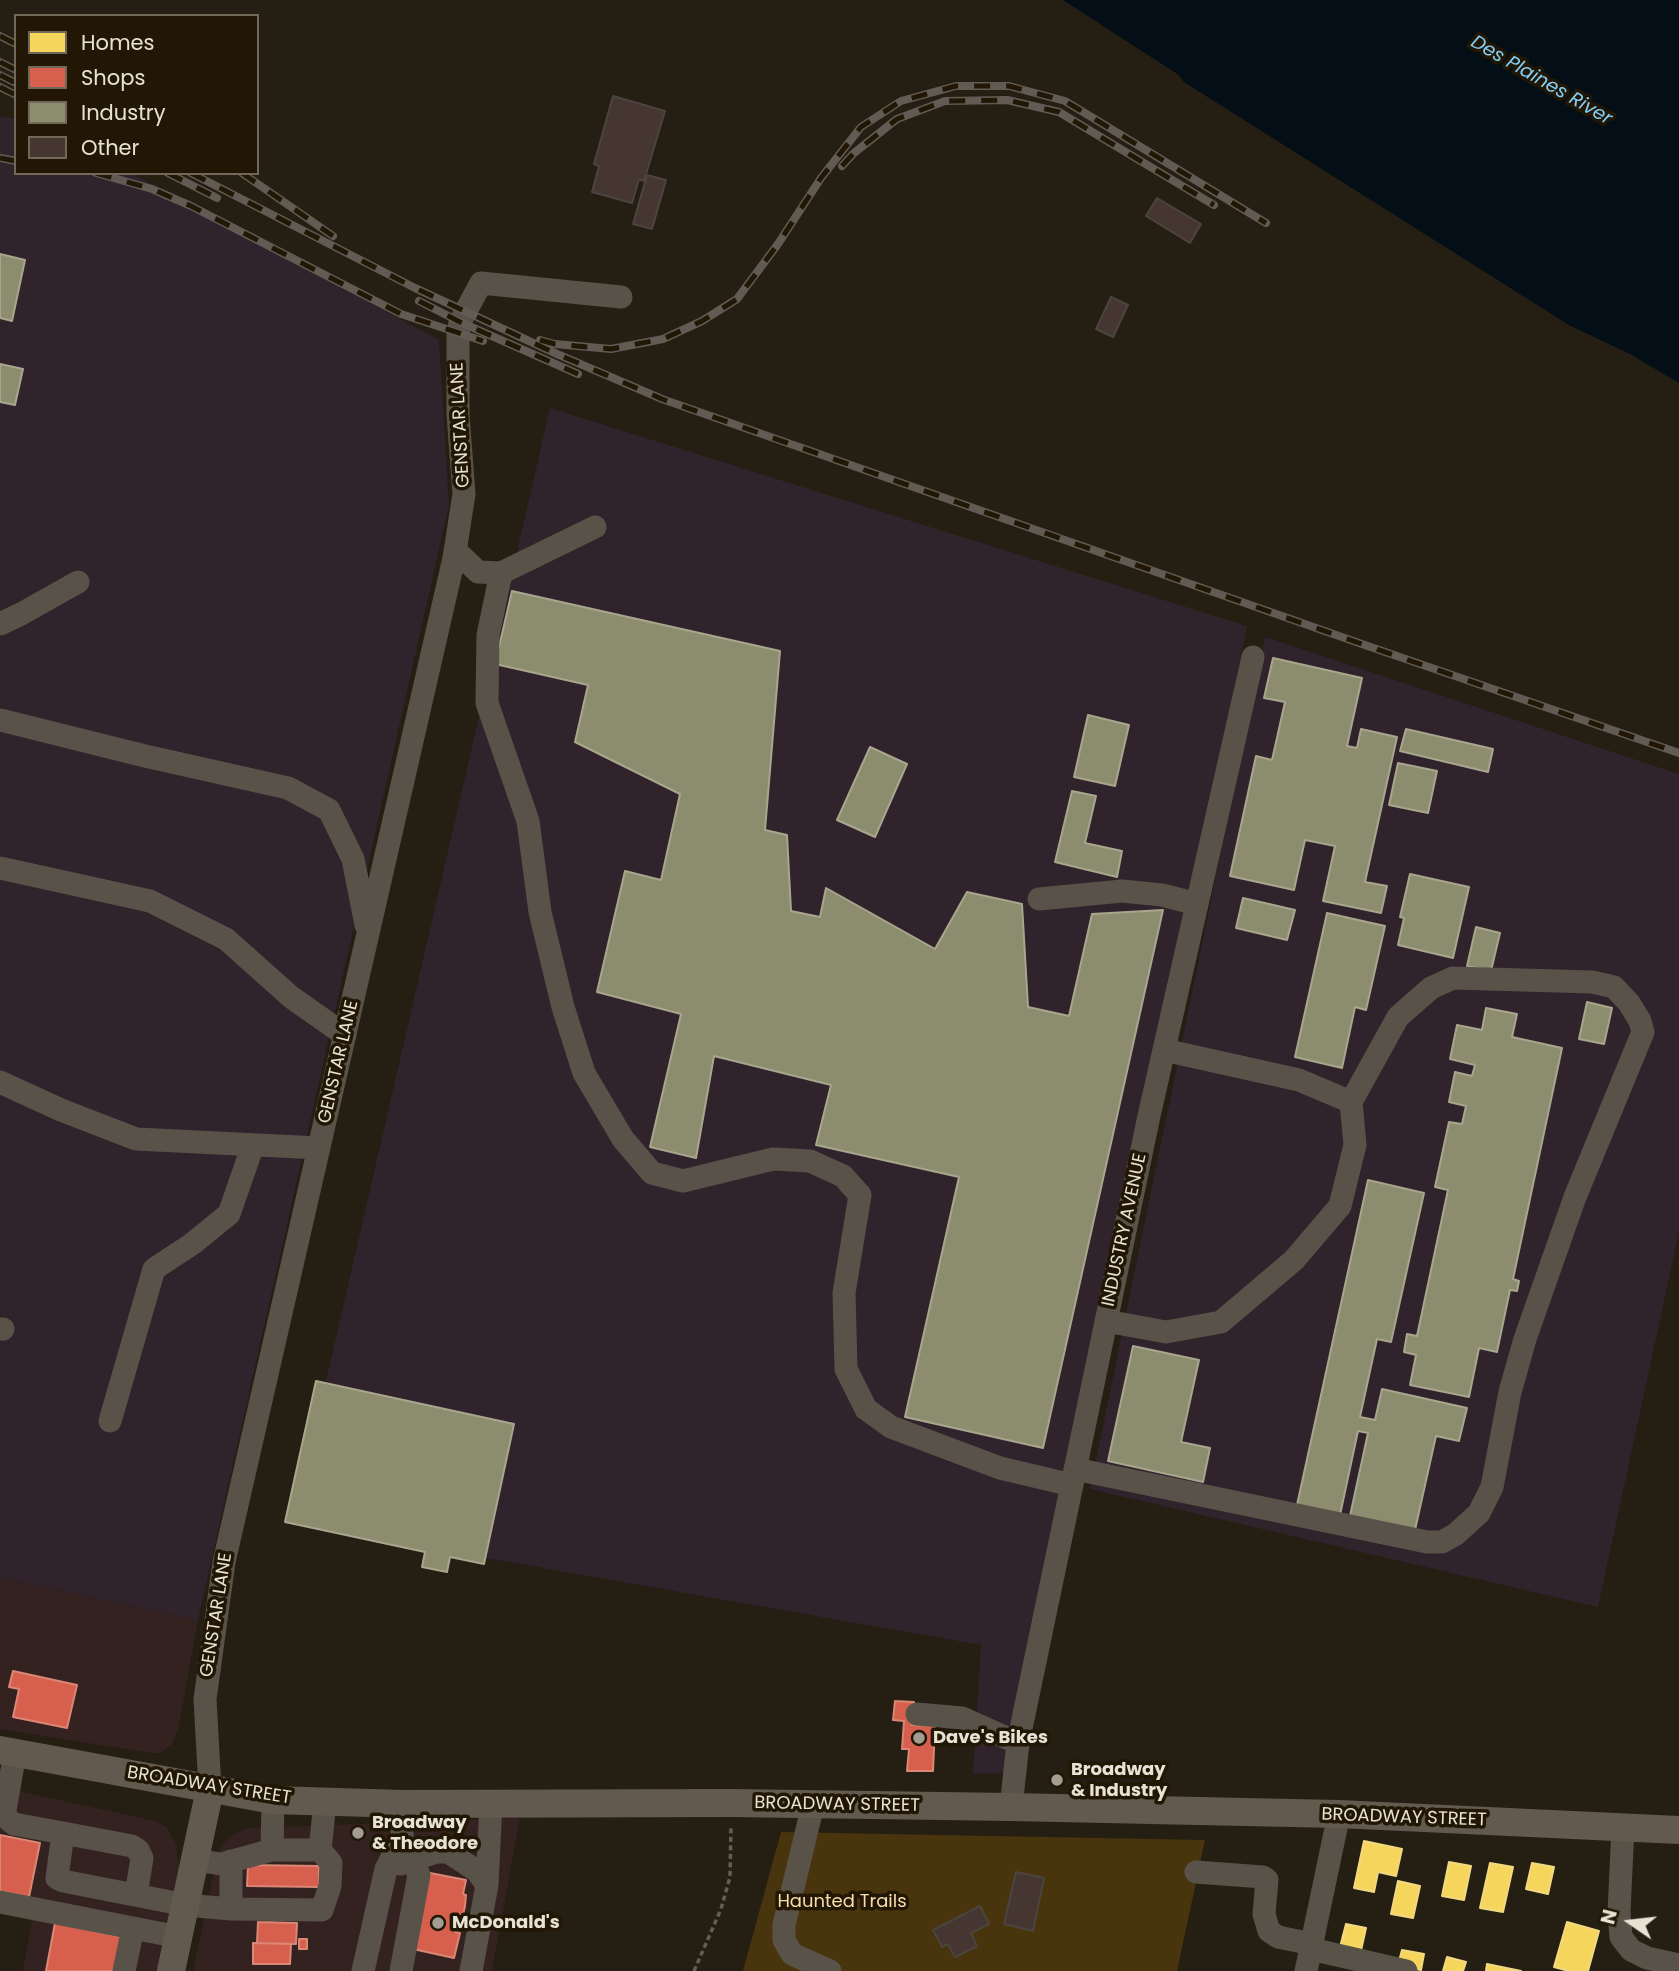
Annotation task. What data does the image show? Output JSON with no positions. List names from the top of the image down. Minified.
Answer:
{"streets":{"main road":["BROADWAY STREET"],"street":["GENSTAR LANE","INDUSTRY AVENUE"]},"crossings":[["GENSTAR LANE","BROADWAY STREET"],["INDUSTRY AVENUE","BROADWAY STREET"]],"water":["Des Plaines River"],"parks":["Haunted Trails"],"places":["Dave's Bikes","Broadway & Industry","Broadway & Theodore","McDonald's"],"legend":["Homes","Shops","Industry","Other"],"north":"left"}
